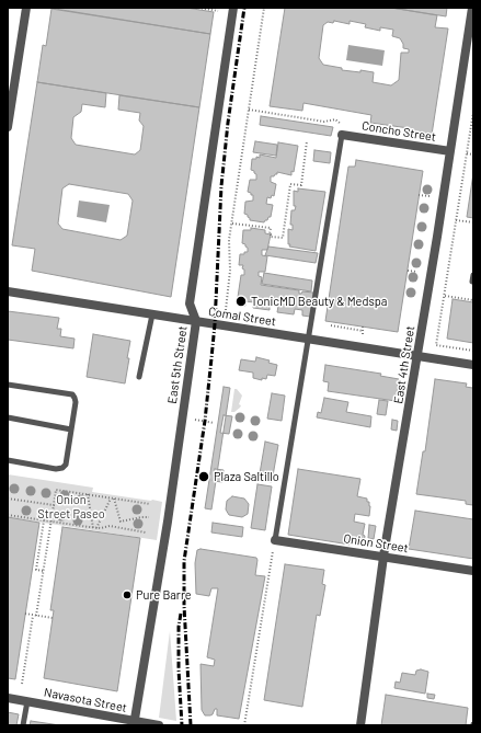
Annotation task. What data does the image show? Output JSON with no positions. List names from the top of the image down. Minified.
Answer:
{"streets":{"street":["Concho Street","Comal Street","East 5th Street","East 4th Street","Onion Street","Navasota Street"]},"crossings":[["Concho Street","East 4th Street"],["Comal Street","East 5th Street"],["Comal Street","East 4th Street"],["East 5th Street","Navasota Street"],["East 4th Street","Onion Street"]],"parks":["Onion Street Paseo"],"places":["TonicMD Beauty & Medspa","Plaza Saltillo","Pure Barre"]}
